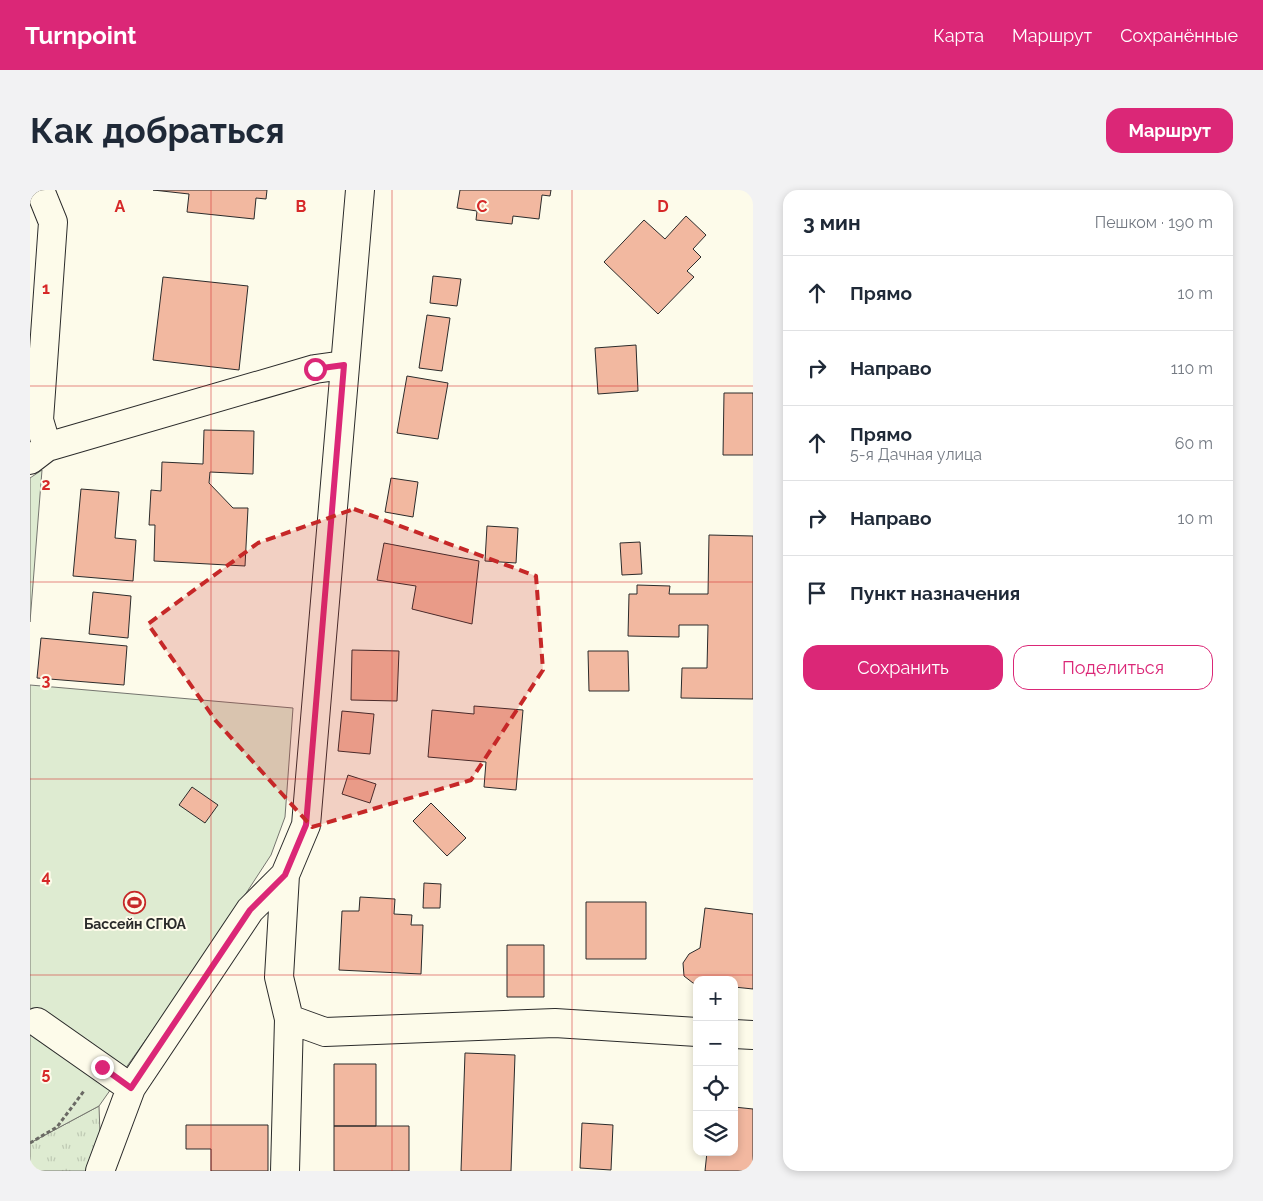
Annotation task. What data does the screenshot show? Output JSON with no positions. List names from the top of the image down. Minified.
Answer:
{"places":{"sports":["Бассейн СГЮА"]},"page":{"header":"Turnpoint","nav":["Карта","Маршрут","Сохранённые"],"buttons":["Маршрут",["Сохранить","Поделиться"]],"title":"Как добраться","heading":["3 мин","Пешком · 190 m"],"list":[["Прямо","10 m"],["Направо","110 m"],["Прямо","5-я Дачная улица","60 m"],["Направо","10 m"],"Пункт назначения"],"map_buttons":["+","−"]},"grid":{"columns":["A","B","C","D"],"rows":["1","2","3","4","5"]}}
